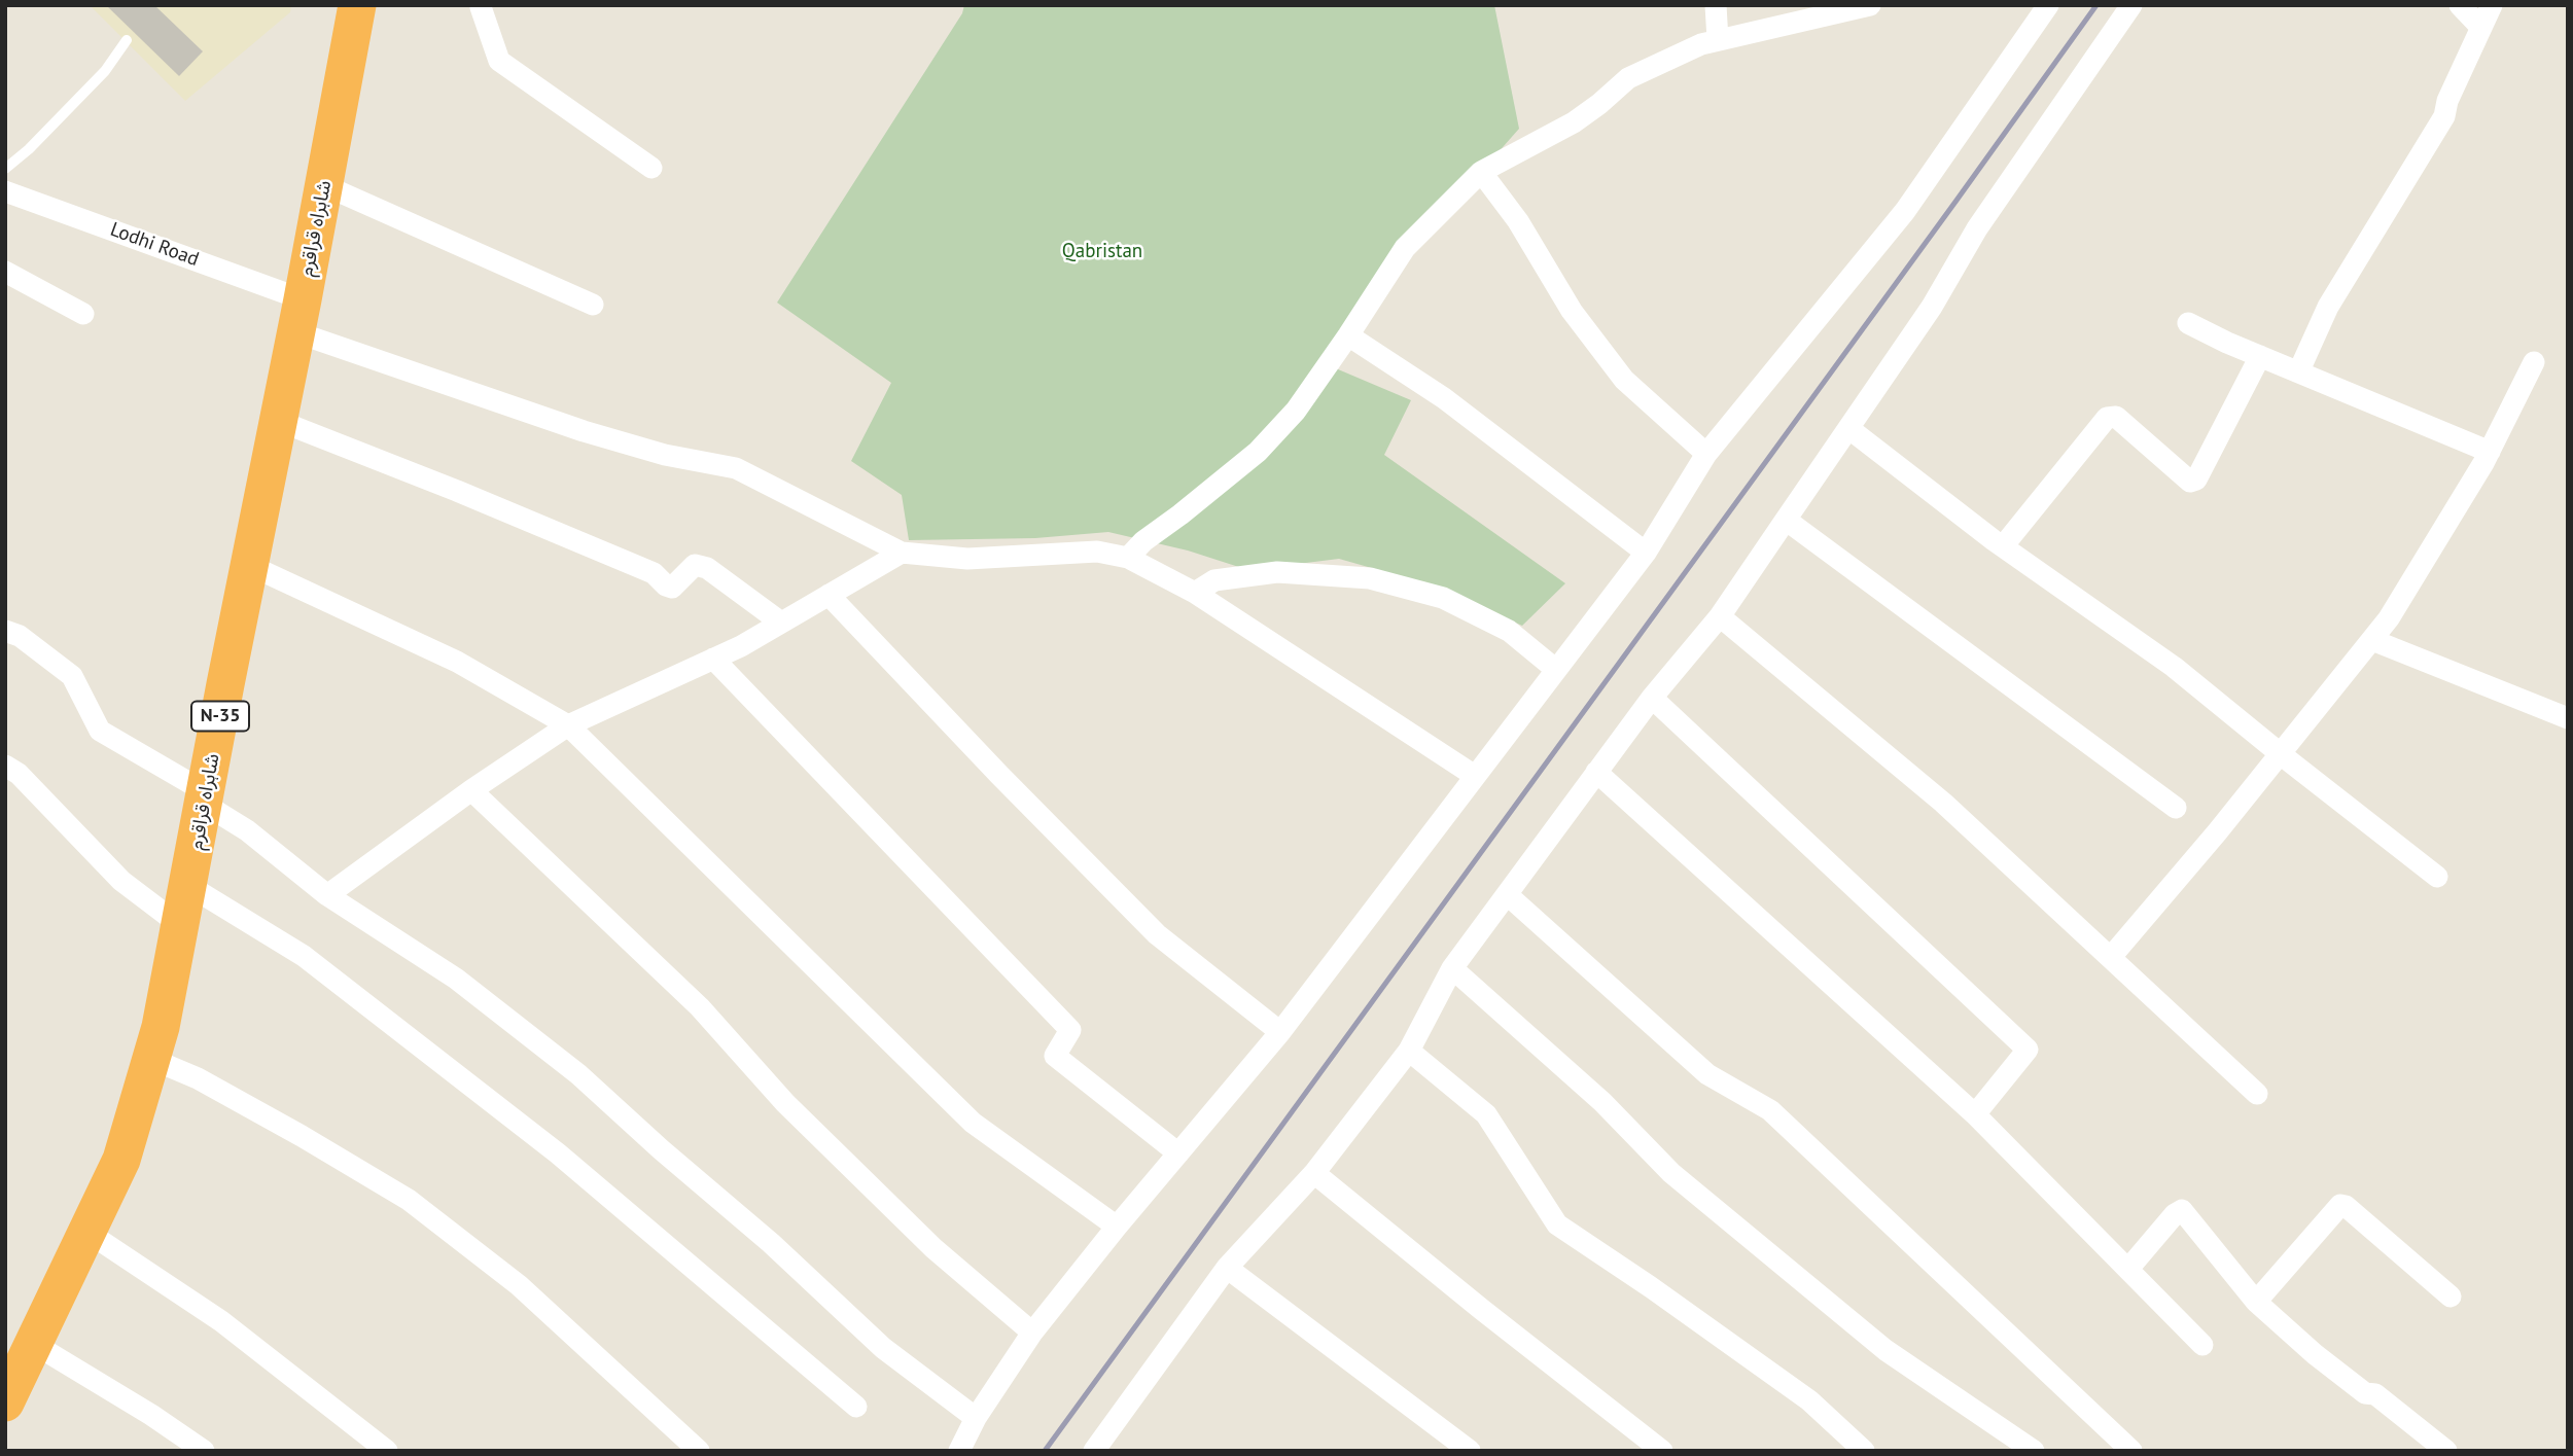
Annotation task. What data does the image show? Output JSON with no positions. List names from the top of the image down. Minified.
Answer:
{"streets":{"highway":["شاہراہ قراقرم","N-35"],"street":["Lodhi Road"]},"crossings":[["شاہراہ قراقرم","Lodhi Road"]],"parks":["Qabristan"]}
